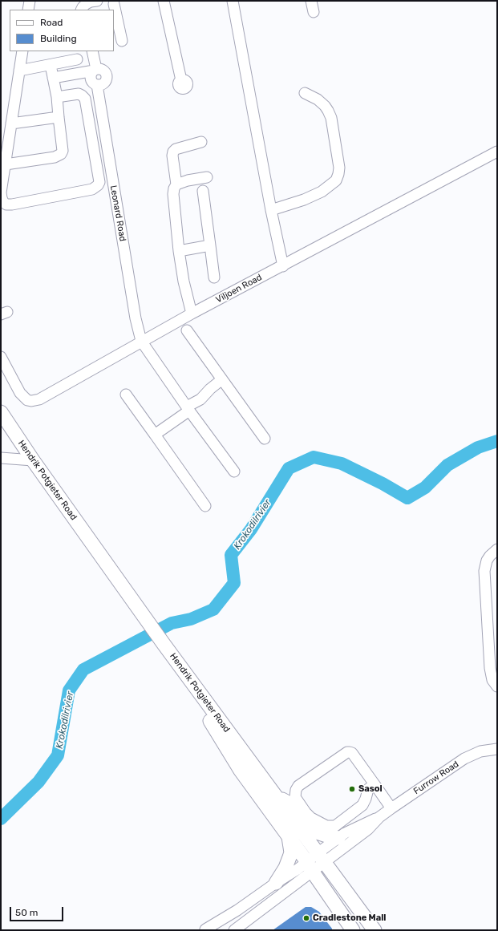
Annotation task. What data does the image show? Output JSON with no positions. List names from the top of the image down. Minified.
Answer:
{"streets":{"main road":["Hendrik Potgieter Road"],"street":["Leonard Road","Viljoen Road","Furrow Road"]},"crossings":[["Leonard Road","Viljoen Road"],["Hendrik Potgieter Road","Furrow Road"]],"water":["Krokodilrivier"],"places":["Sasol","Cradlestone Mall"],"legend":["Road","Building"],"scale_bar":"50 m"}
